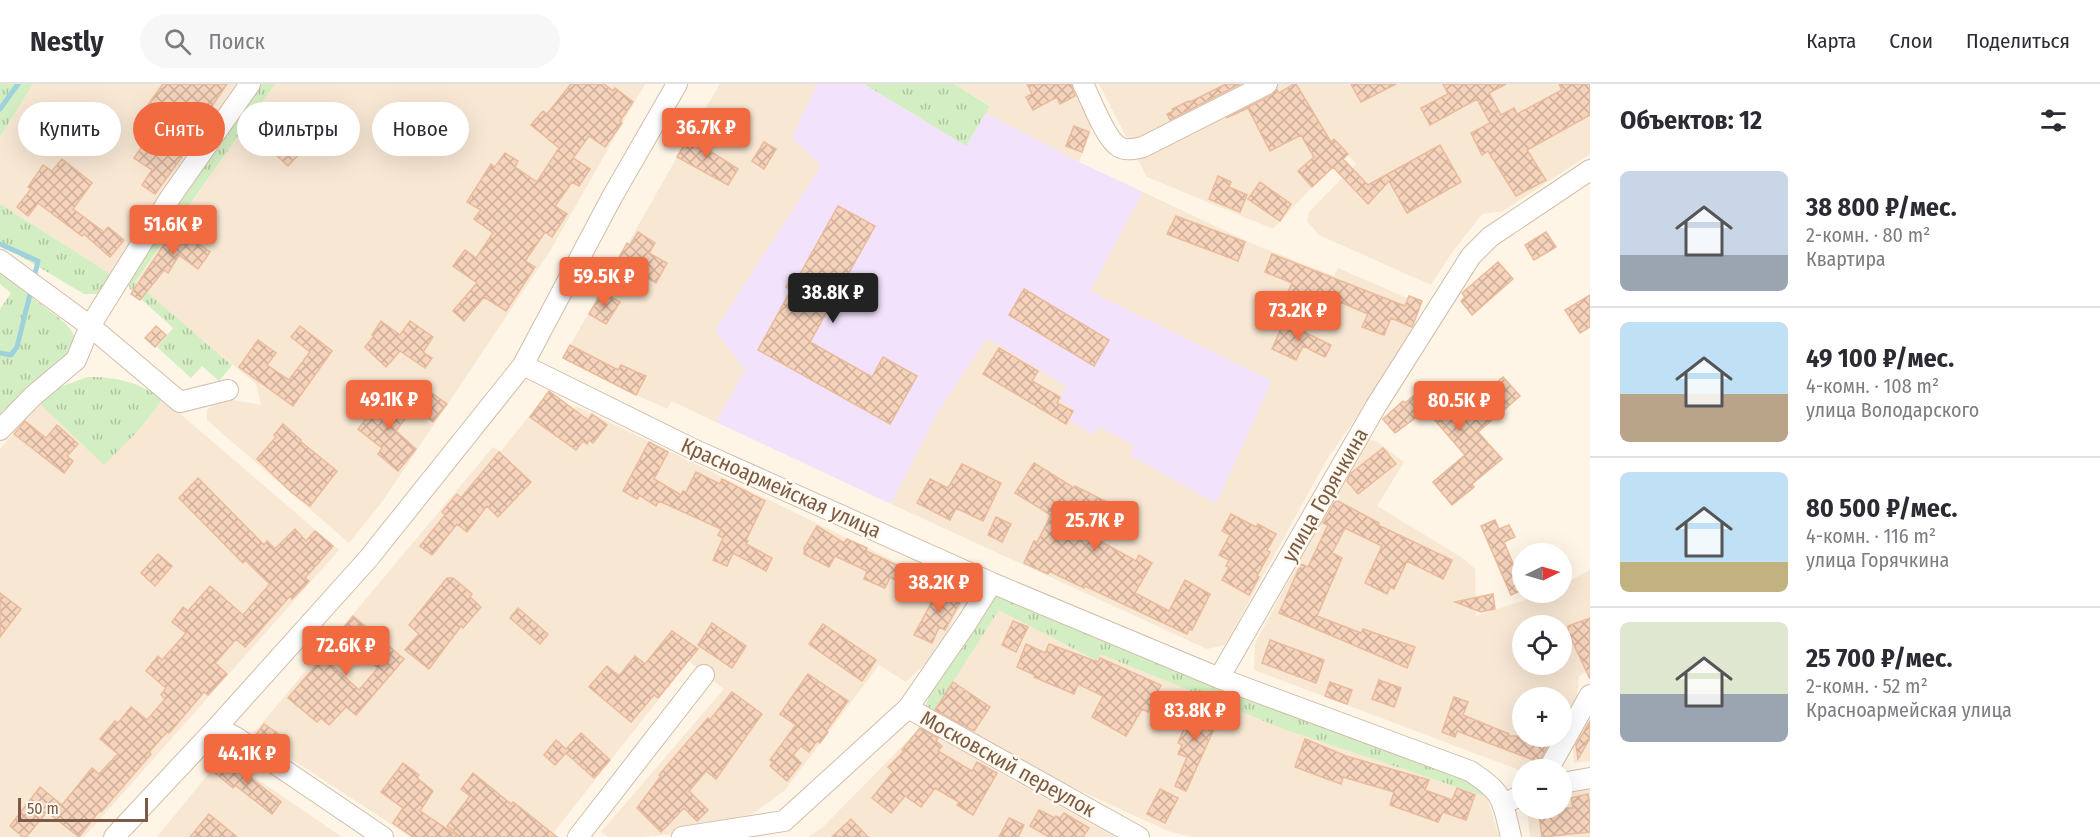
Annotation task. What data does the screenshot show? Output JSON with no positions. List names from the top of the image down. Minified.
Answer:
{"streets":{"street":["Красноармейская улица","улица Горячкина","Московский переулок"]},"crossings":[["Красноармейская улица","улица Горячкина"],["Красноармейская улица","Московский переулок"]],"scale_bar":"50 m","north":"right","page":{"header":"Nestly","search":"Поиск","nav":["Карта","Слои","Поделиться"],"heading":"Объектов: 12","chip":["Купить","Снять","Фильтры","Новое"],"price":["36.7K ₽","51.6K ₽","59.5K ₽","38.8K ₽","73.2K ₽","49.1K ₽","80.5K ₽","25.7K ₽","38.2K ₽","72.6K ₽","83.8K ₽","44.1K ₽"],"list":[{"name":"38 800 ₽/мес.","note":"2-комн. · 80 m² · Квартира"},{"name":"49 100 ₽/мес.","note":"4-комн. · 108 m² · улица Володарского"},{"name":"80 500 ₽/мес.","note":"4-комн. · 116 m² · улица Горячкина"},{"name":"25 700 ₽/мес.","note":"2-комн. · 52 m² · Красноармейская улица"}],"map_buttons":["+","−"],"scale":"50 m"}}
